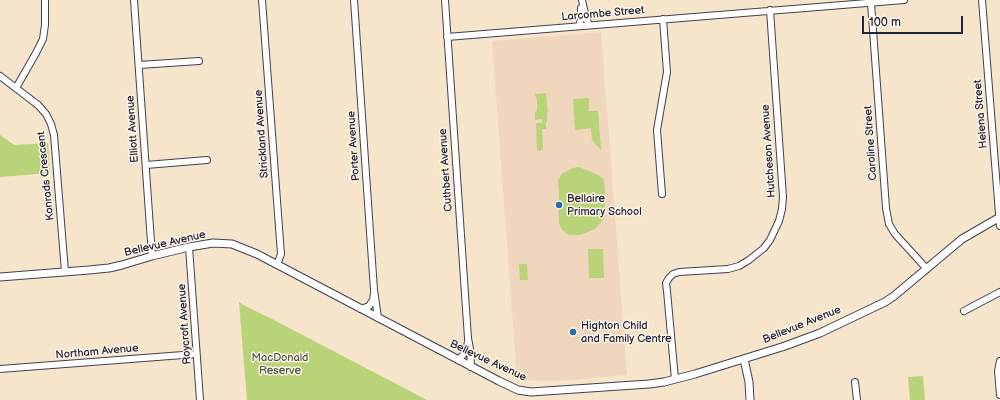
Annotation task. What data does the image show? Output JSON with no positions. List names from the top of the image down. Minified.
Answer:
{"streets":{"street":["Larcombe Street","Helena Street","Elliott Avenue","Strickland Avenue","Caroline Street","Porter Avenue","Hutcheson Avenue","Cuthbert Avenue","Konrads Crescent","Bellevue Avenue","Roycroft Avenue","Northam Avenue"]},"crossings":[["Larcombe Street","Caroline Street"],["Larcombe Street","Hutcheson Avenue"],["Larcombe Street","Cuthbert Avenue"],["Helena Street","Bellevue Avenue"],["Elliott Avenue","Bellevue Avenue"],["Strickland Avenue","Bellevue Avenue"],["Caroline Street","Bellevue Avenue"],["Porter Avenue","Bellevue Avenue"],["Hutcheson Avenue","Bellevue Avenue"],["Cuthbert Avenue","Bellevue Avenue"],["Konrads Crescent","Bellevue Avenue"],["Bellevue Avenue","Roycroft Avenue"],["Roycroft Avenue","Northam Avenue"]],"parks":["MacDonald Reserve"],"places":["Bellaire Primary School","Highton Child and Family Centre"],"scale_bar":"100 m"}
